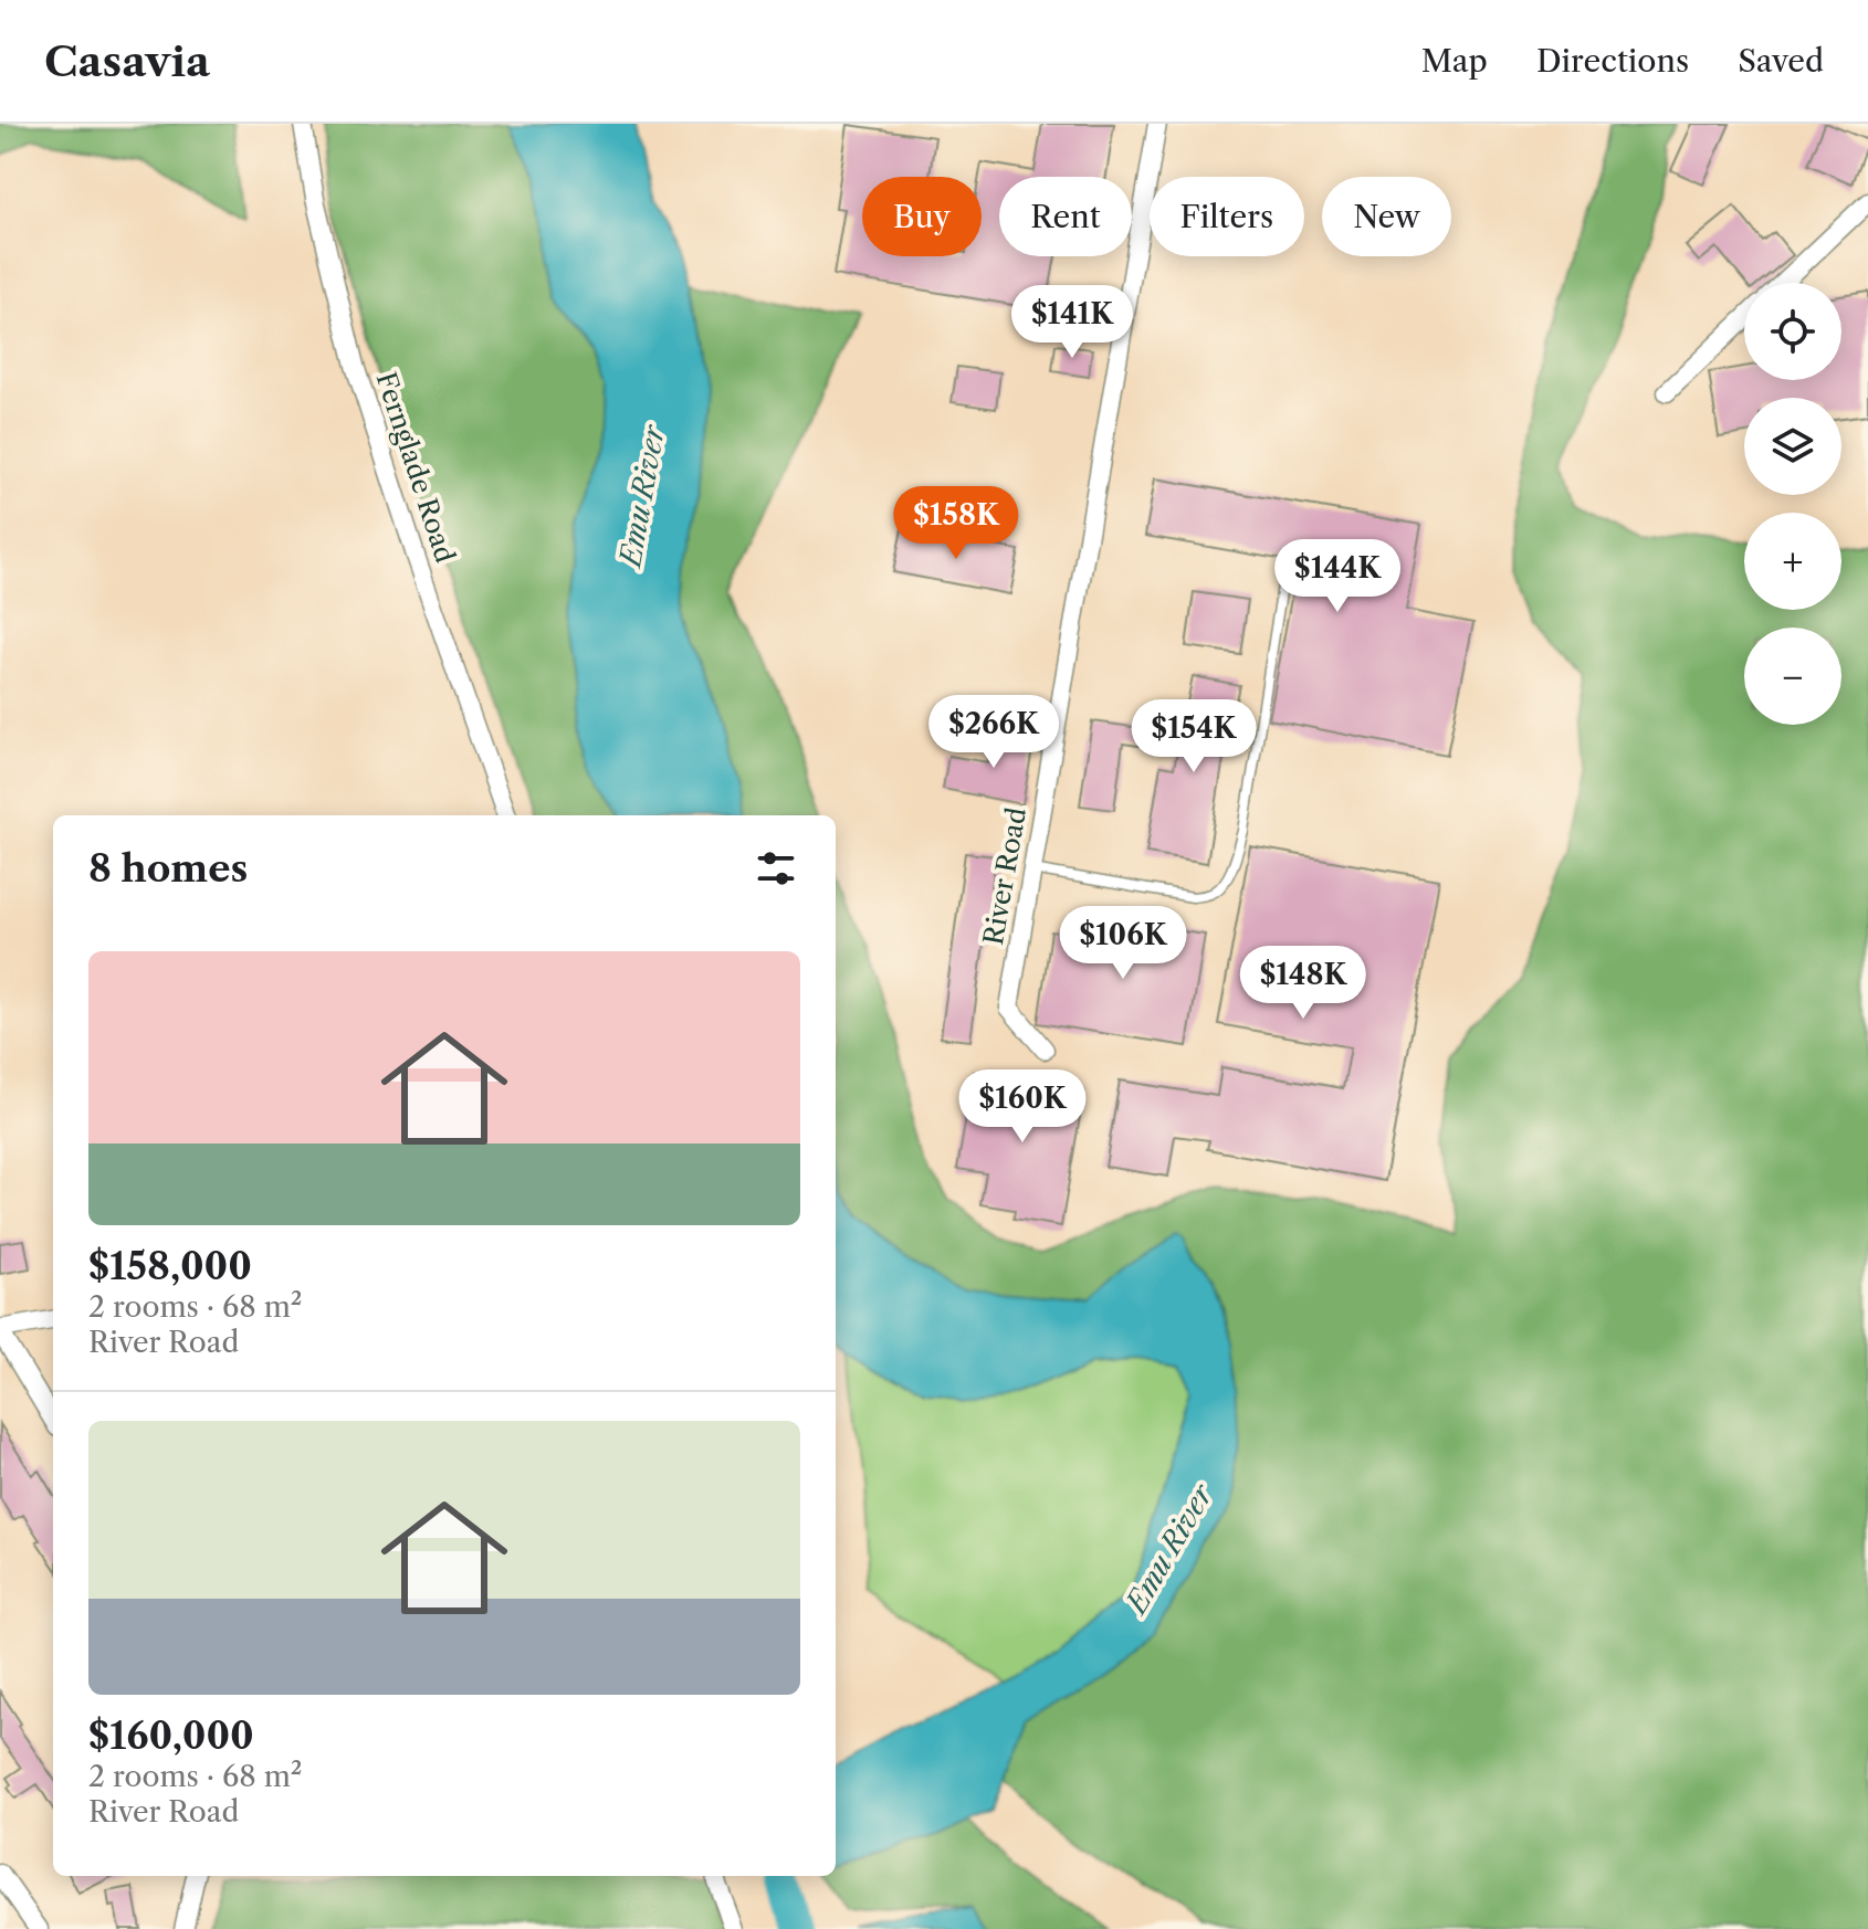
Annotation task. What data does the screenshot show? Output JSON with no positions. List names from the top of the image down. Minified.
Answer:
{"streets":{"street":["Fernglade Road","River Road"]},"water":["Emu River"],"page":{"header":"Casavia","nav":["Map","Directions","Saved"],"chip":["Buy","Rent","Filters","New"],"map_buttons":["+","−"],"price":["$141K","$158K","$144K","$266K","$154K","$106K","$148K","$160K"],"heading":"8 homes","list":[{"name":"$158,000","note":"2 rooms · 68 m² · River Road"},{"name":"$160,000","note":"2 rooms · 68 m² · River Road"}]}}
